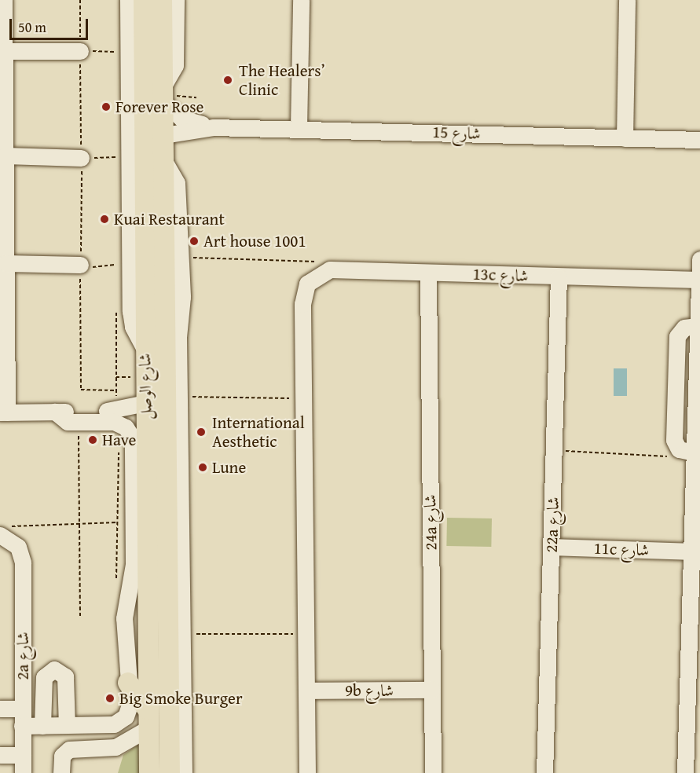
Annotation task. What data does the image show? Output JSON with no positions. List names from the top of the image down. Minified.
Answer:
{"streets":{"main road":["شارع الوصل"],"street":["شارع 15","13c شارع","24a شارع","22a شارع","11c شارع","2a شارع","9b شارع"]},"crossings":[["شارع 15","شارع الوصل"],["13c شارع","24a شارع"],["13c شارع","22a شارع"],["24a شارع","9b شارع"],["22a شارع","11c شارع"]],"places":["The Healers’ Clinic","Forever Rose","Kuai Restaurant","Art house 1001","International Aesthetic","Have","Lune","Big Smoke Burger"],"scale_bar":"50 m"}
